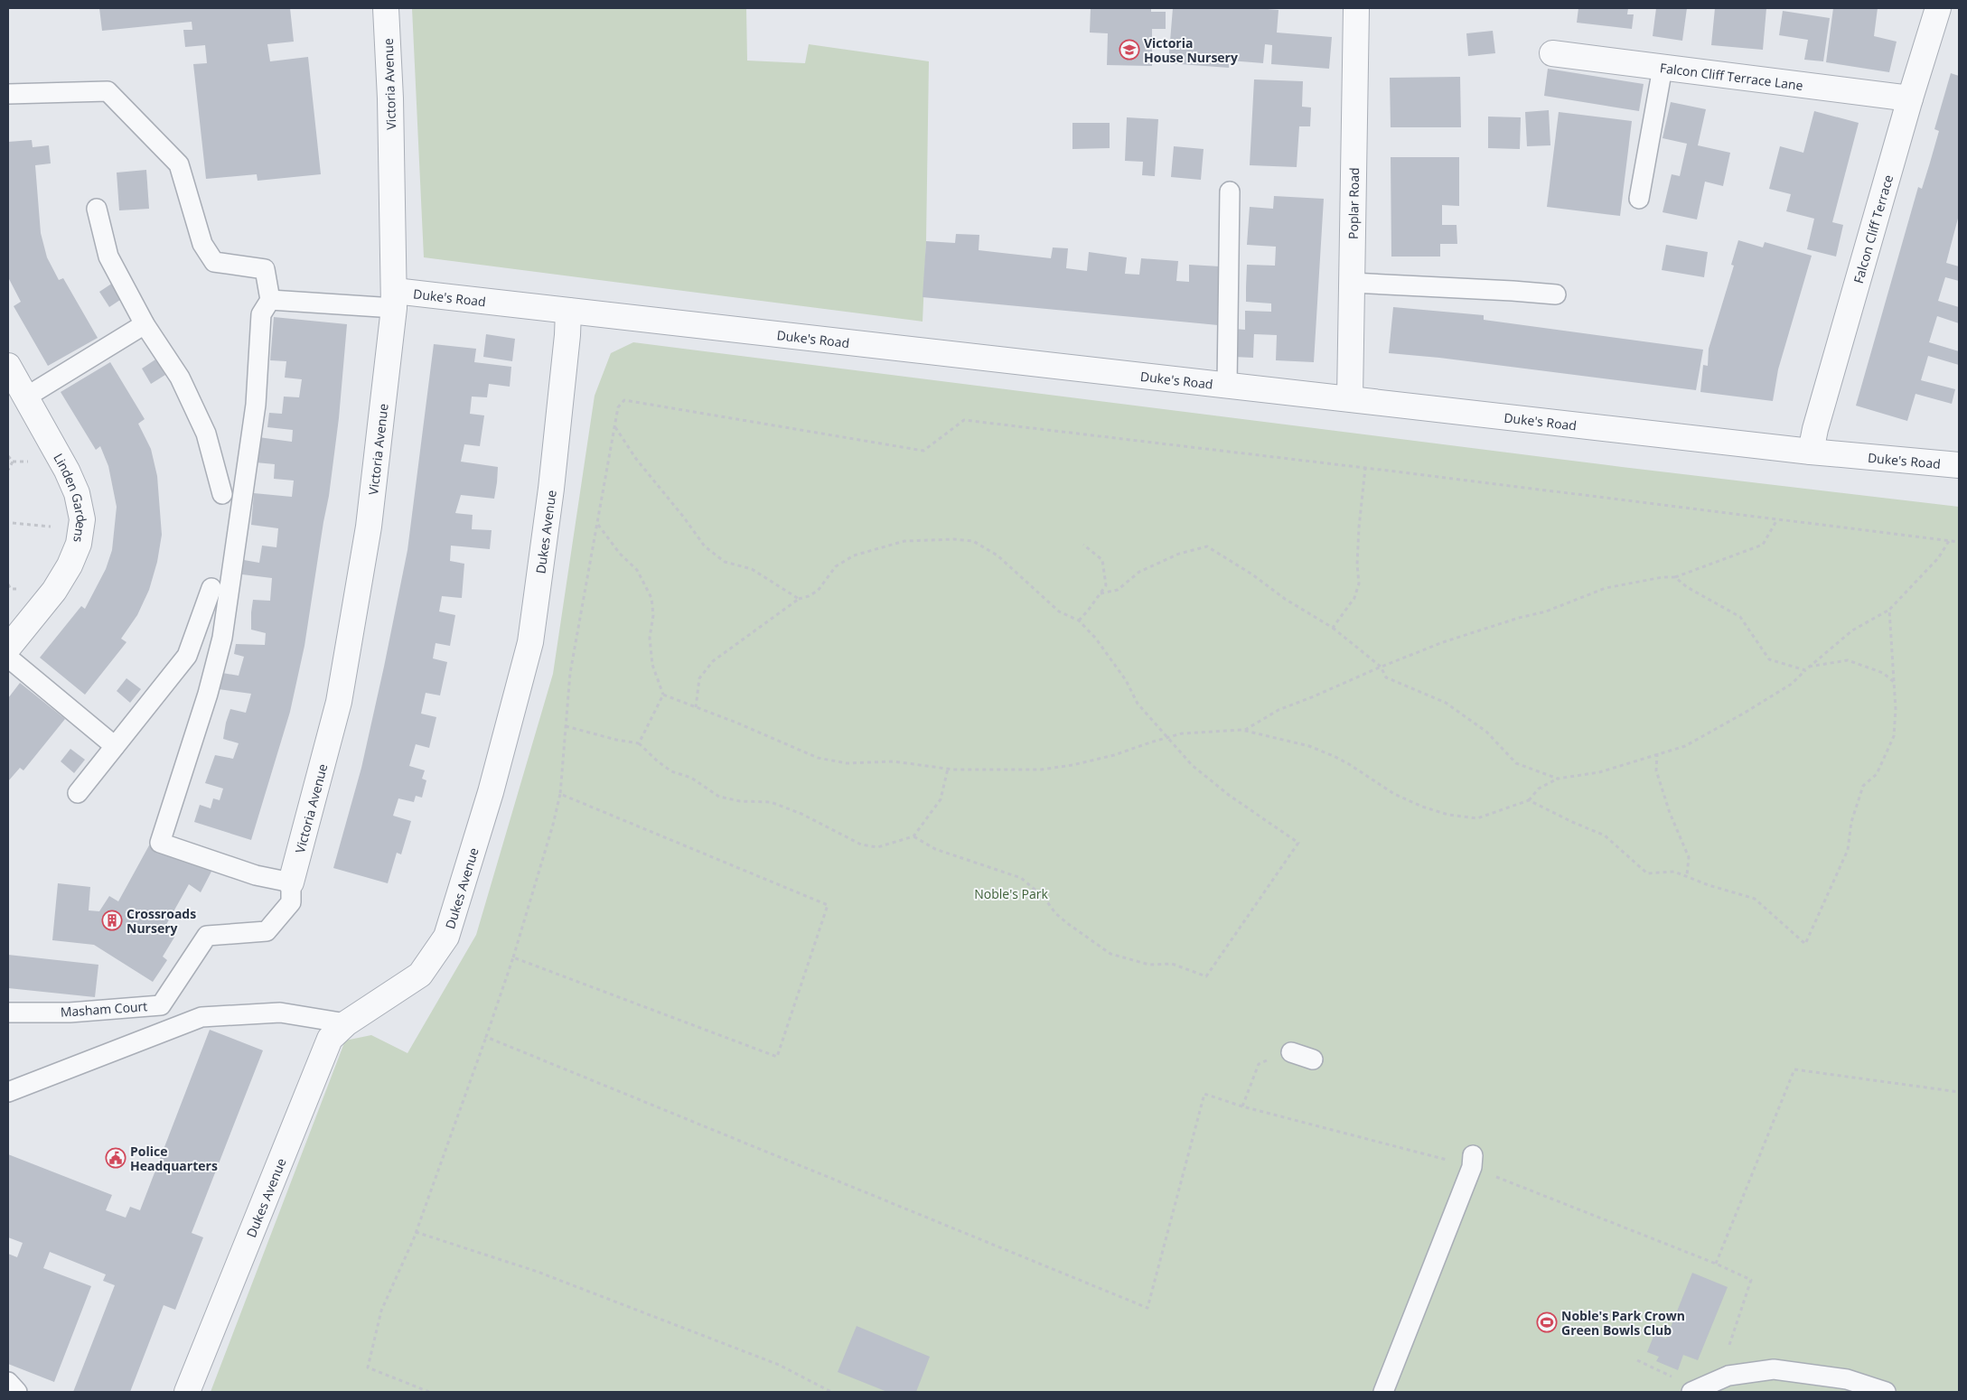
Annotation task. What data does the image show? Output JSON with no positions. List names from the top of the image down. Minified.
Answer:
{"streets":{"street":["Falcon Cliff Terrace Lane","Victoria Avenue","Poplar Road","Falcon Cliff Terrace","Duke's Road","Linden Gardens","Dukes Avenue"],"lane":["Masham Court"]},"crossings":[["Falcon Cliff Terrace Lane","Falcon Cliff Terrace"],["Victoria Avenue","Duke's Road"],["Victoria Avenue","Masham Court"],["Poplar Road","Duke's Road"],["Falcon Cliff Terrace","Duke's Road"],["Duke's Road","Dukes Avenue"]],"parks":["Noble's Park"],"places":{"school or university":["Victoria House Nursery"],"building":["Crossroads Nursery"],"public building":["Police Headquarters"],"sports":["Noble's Park Crown Green Bowls Club"]}}
